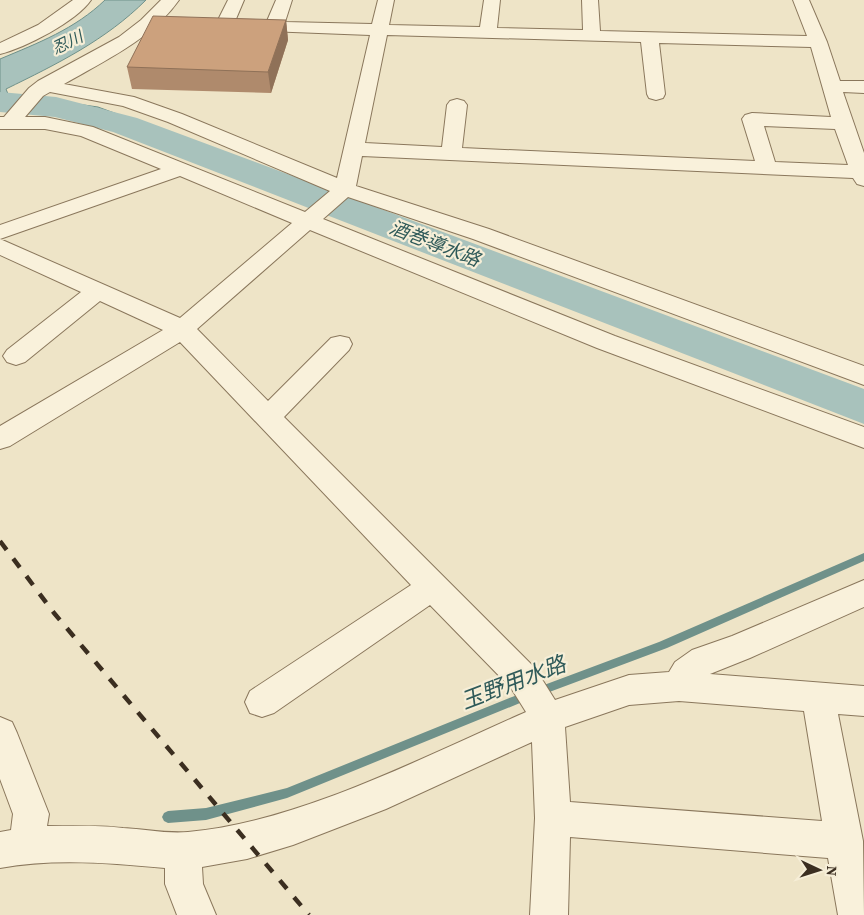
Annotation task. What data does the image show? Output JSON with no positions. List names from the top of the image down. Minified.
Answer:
{"water":["忍川","酒巻導水路","玉野用水路"],"north":"right"}
